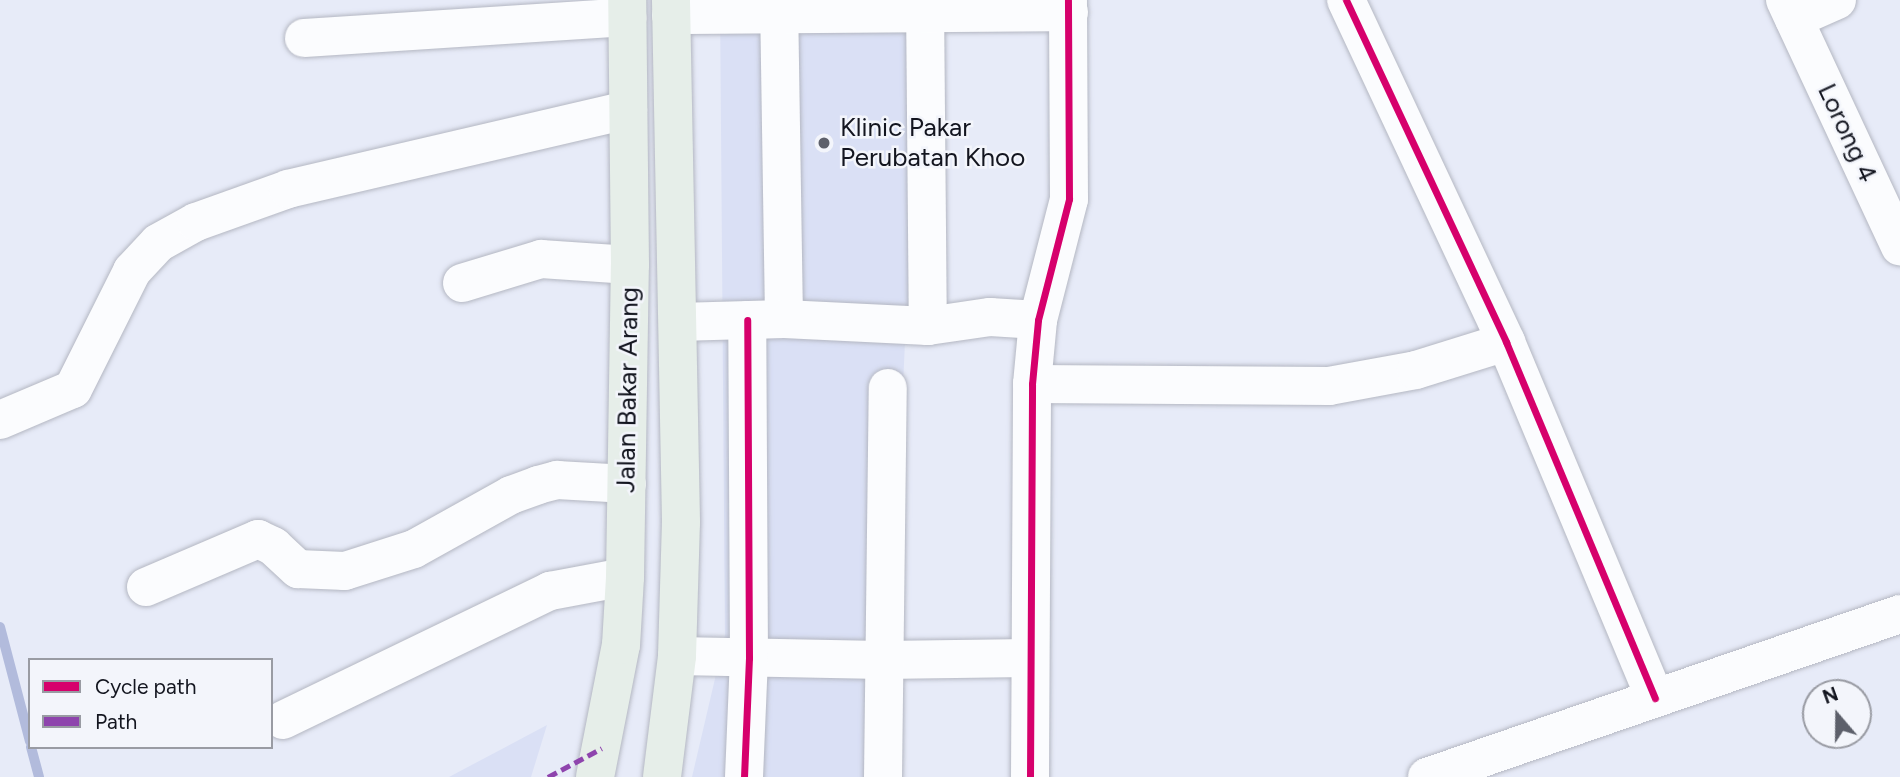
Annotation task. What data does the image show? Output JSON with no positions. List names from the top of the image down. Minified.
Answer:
{"streets":{"main road":["Jalan Bakar Arang"],"street":["Lorong 4"]},"places":["Klinic Pakar Perubatan Khoo"],"legend":["Cycle path","Path"],"north":"top"}
